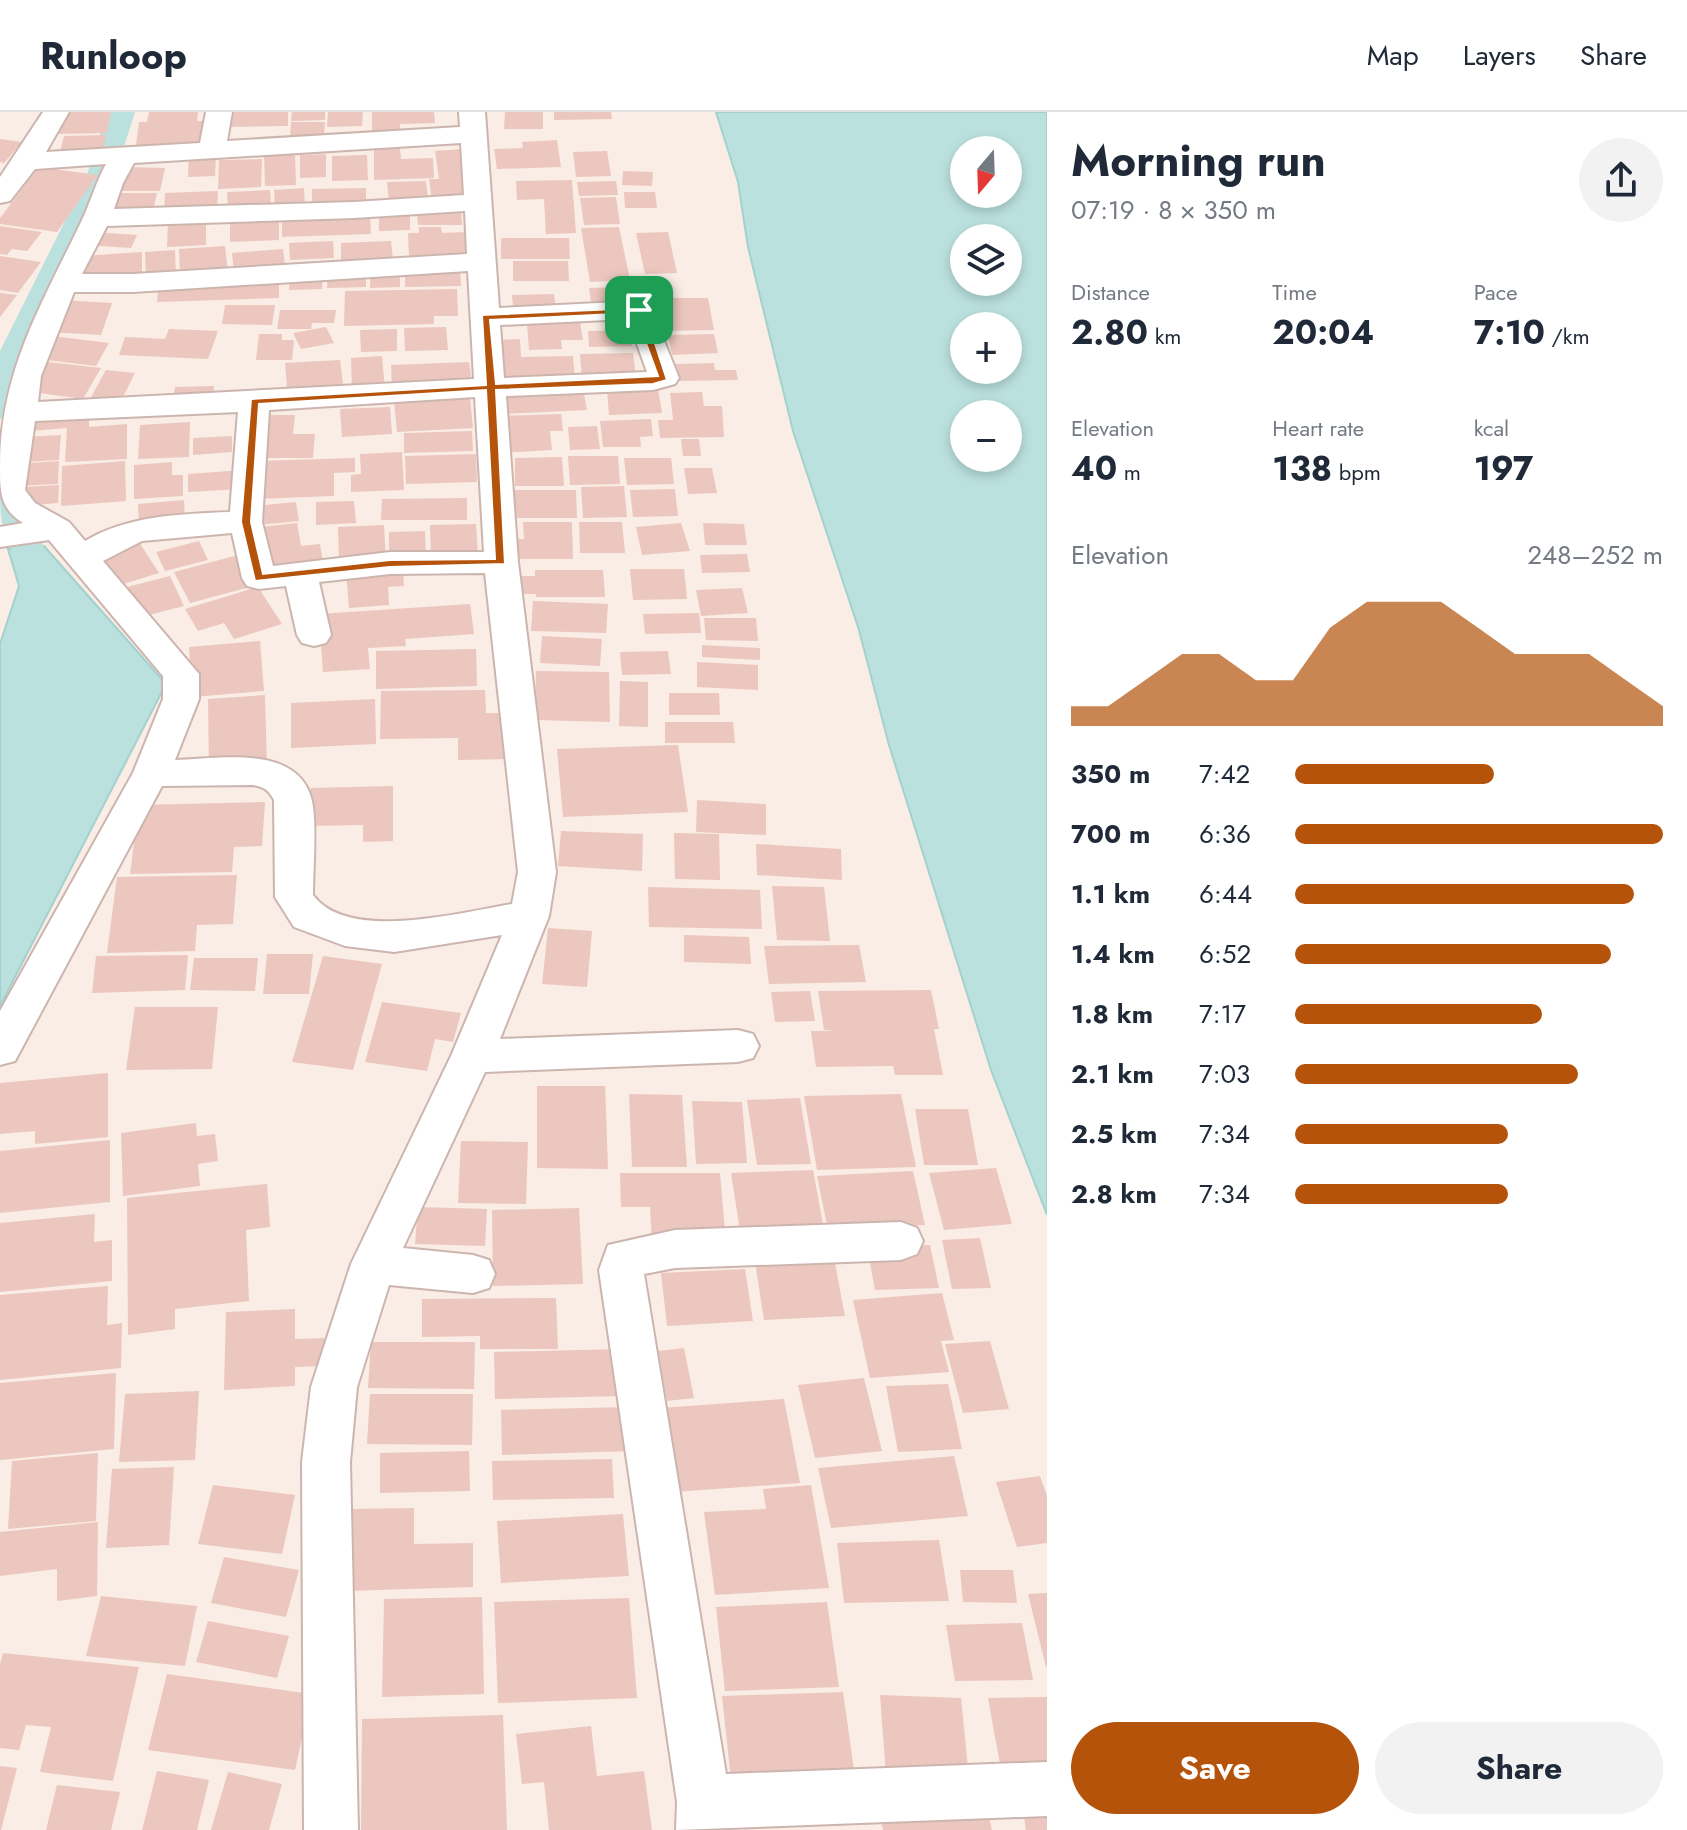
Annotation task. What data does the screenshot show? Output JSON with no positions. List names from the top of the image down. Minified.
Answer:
{"north":"bottom","page":{"header":"Runloop","nav":["Map","Layers","Share"],"heading":["Morning run","07:19 · 8 × 350 m"],"map_buttons":["+","−"],"stats":[["Distance","2.80 km"],["Time","20:04"],["Pace","7:10 /km"],["Elevation","40 m"],["Heart rate","138 bpm"],["kcal","197"]],"chart":["Elevation","248–252 m"],"list":[{"name":"350 m","note":"7:42"},{"name":"700 m","note":"6:36"},{"name":"1.1 km","note":"6:44"},{"name":"1.4 km","note":"6:52"},{"name":"1.8 km","note":"7:17"},{"name":"2.1 km","note":"7:03"},{"name":"2.5 km","note":"7:34"},{"name":"2.8 km","note":"7:34"}],"buttons":["Save","Share"]}}
